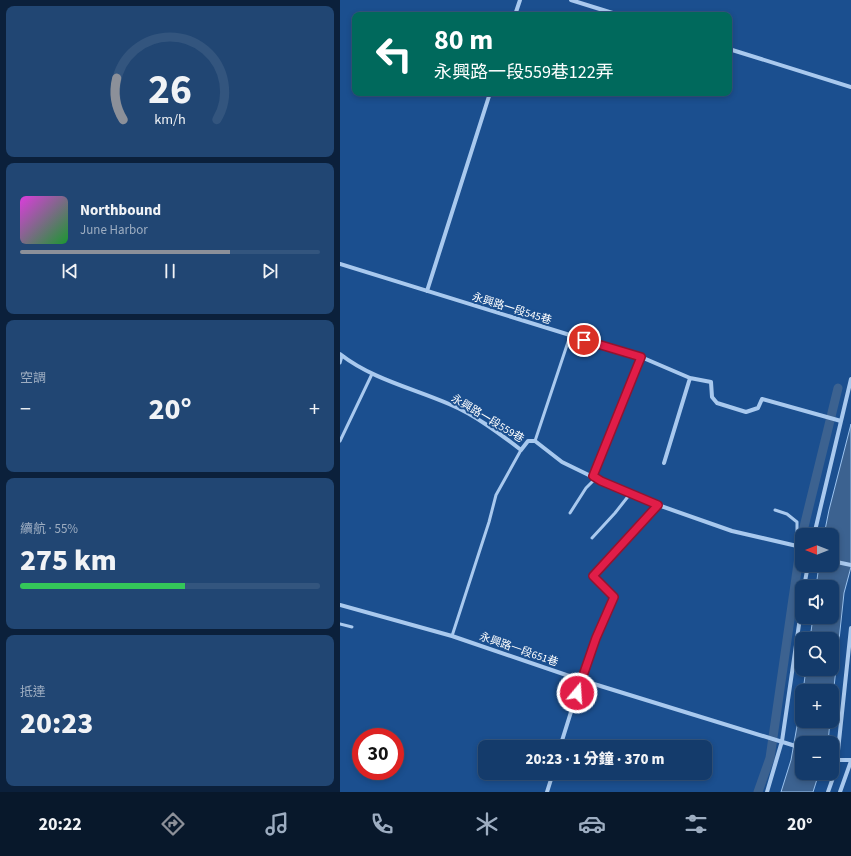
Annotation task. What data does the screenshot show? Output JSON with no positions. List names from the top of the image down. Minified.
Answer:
{"streets":{"street":["永興路一段545巷","永興路一段559巷","永興路一段651巷"]},"north":"left","page":{"turn":["80 m","永興路一段559巷122弄"],"song":["Northbound","June Harbor"],"tile":["空調",["續航 · 55%","275 km"],["抵達","20:23"]],"heat":["−","20°","+"],"map_buttons":["+","−"],"limit":"30","trip":"20:23 · 1 分鐘 · 370 m","tabs":["20:22","20°"],"gauge":["26","km/h"]}}
